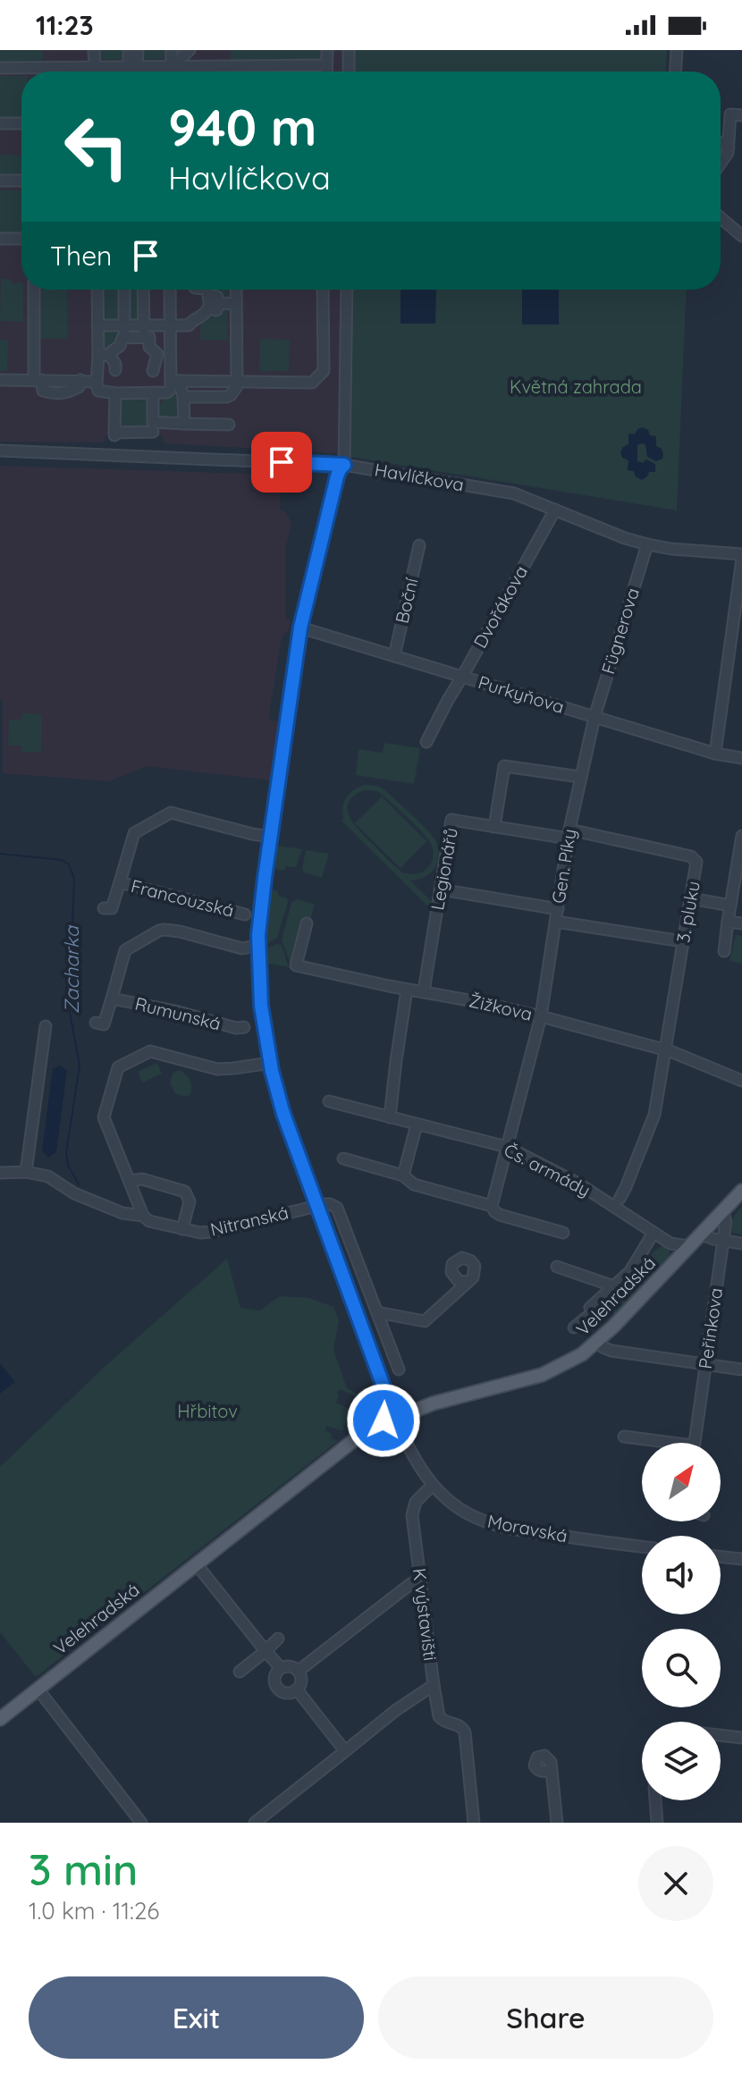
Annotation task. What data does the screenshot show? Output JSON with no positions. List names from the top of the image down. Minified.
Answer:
{"streets":{"main road":["Velehradská"],"street":["Havlíčkova","Boční","Dvořákova","Fügnerova","Purkyňova","Gen. Píky","Legionářů","Francouzská","3. pluku","Žižkova","Rumunská","Čs. armády","Nitranská","Peřinkova","Moravská","K výstavišti"]},"crossings":[["Havlíčkova","Dvořákova"],["Havlíčkova","Fügnerova"],["Boční","Purkyňova"],["Dvořákova","Purkyňova"],["Fügnerova","Purkyňova"],["Fügnerova","Gen. Píky"],["Purkyňova","Gen. Píky"],["Gen. Píky","Legionářů"],["Gen. Píky","3. pluku"],["Gen. Píky","Žižkova"],["Gen. Píky","Čs. armády"],["Legionářů","3. pluku"],["Legionářů","Žižkova"],["3. pluku","Žižkova"],["Velehradská","Peřinkova"],["Velehradská","Moravská"],["Moravská","K výstavišti"]],"water":["Zacharka"],"parks":["Květná zahrada","Hřbitov"],"north":"top right","page":{"status":"11:23","turn":["940 m","Havlíčkova"],"then":"Then","heading":["3 min","1.0 km · 11:26"],"buttons":["Exit","Share"]}}
